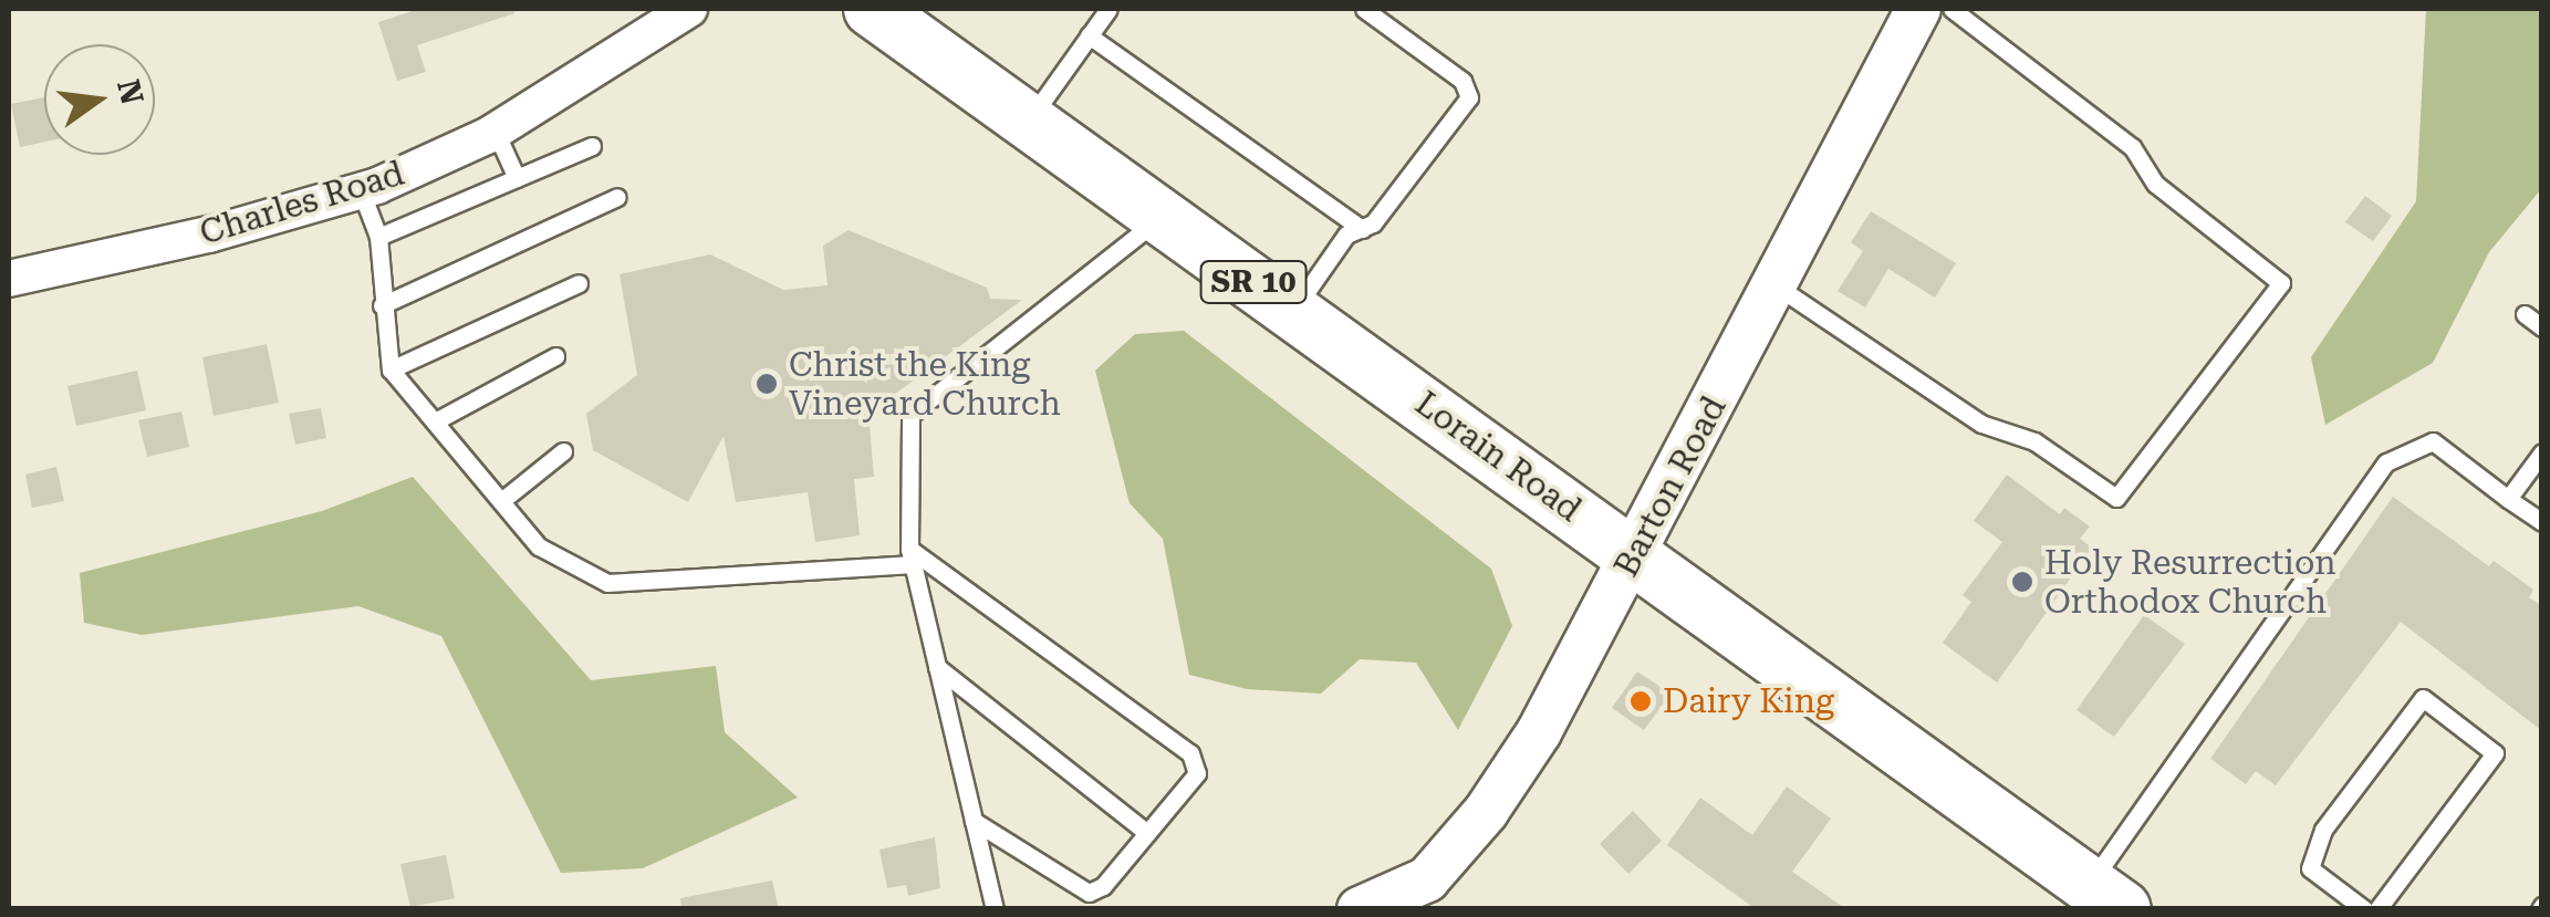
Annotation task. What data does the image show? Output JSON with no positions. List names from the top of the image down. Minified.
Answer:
{"streets":{"main road":["SR 10","Lorain Road"],"street":["Charles Road","Barton Road"]},"crossings":[["Lorain Road","Barton Road"]],"places":["Christ the King Vineyard Church","Holy Resurrection Orthodox Church","Dairy King"],"north":"right"}
